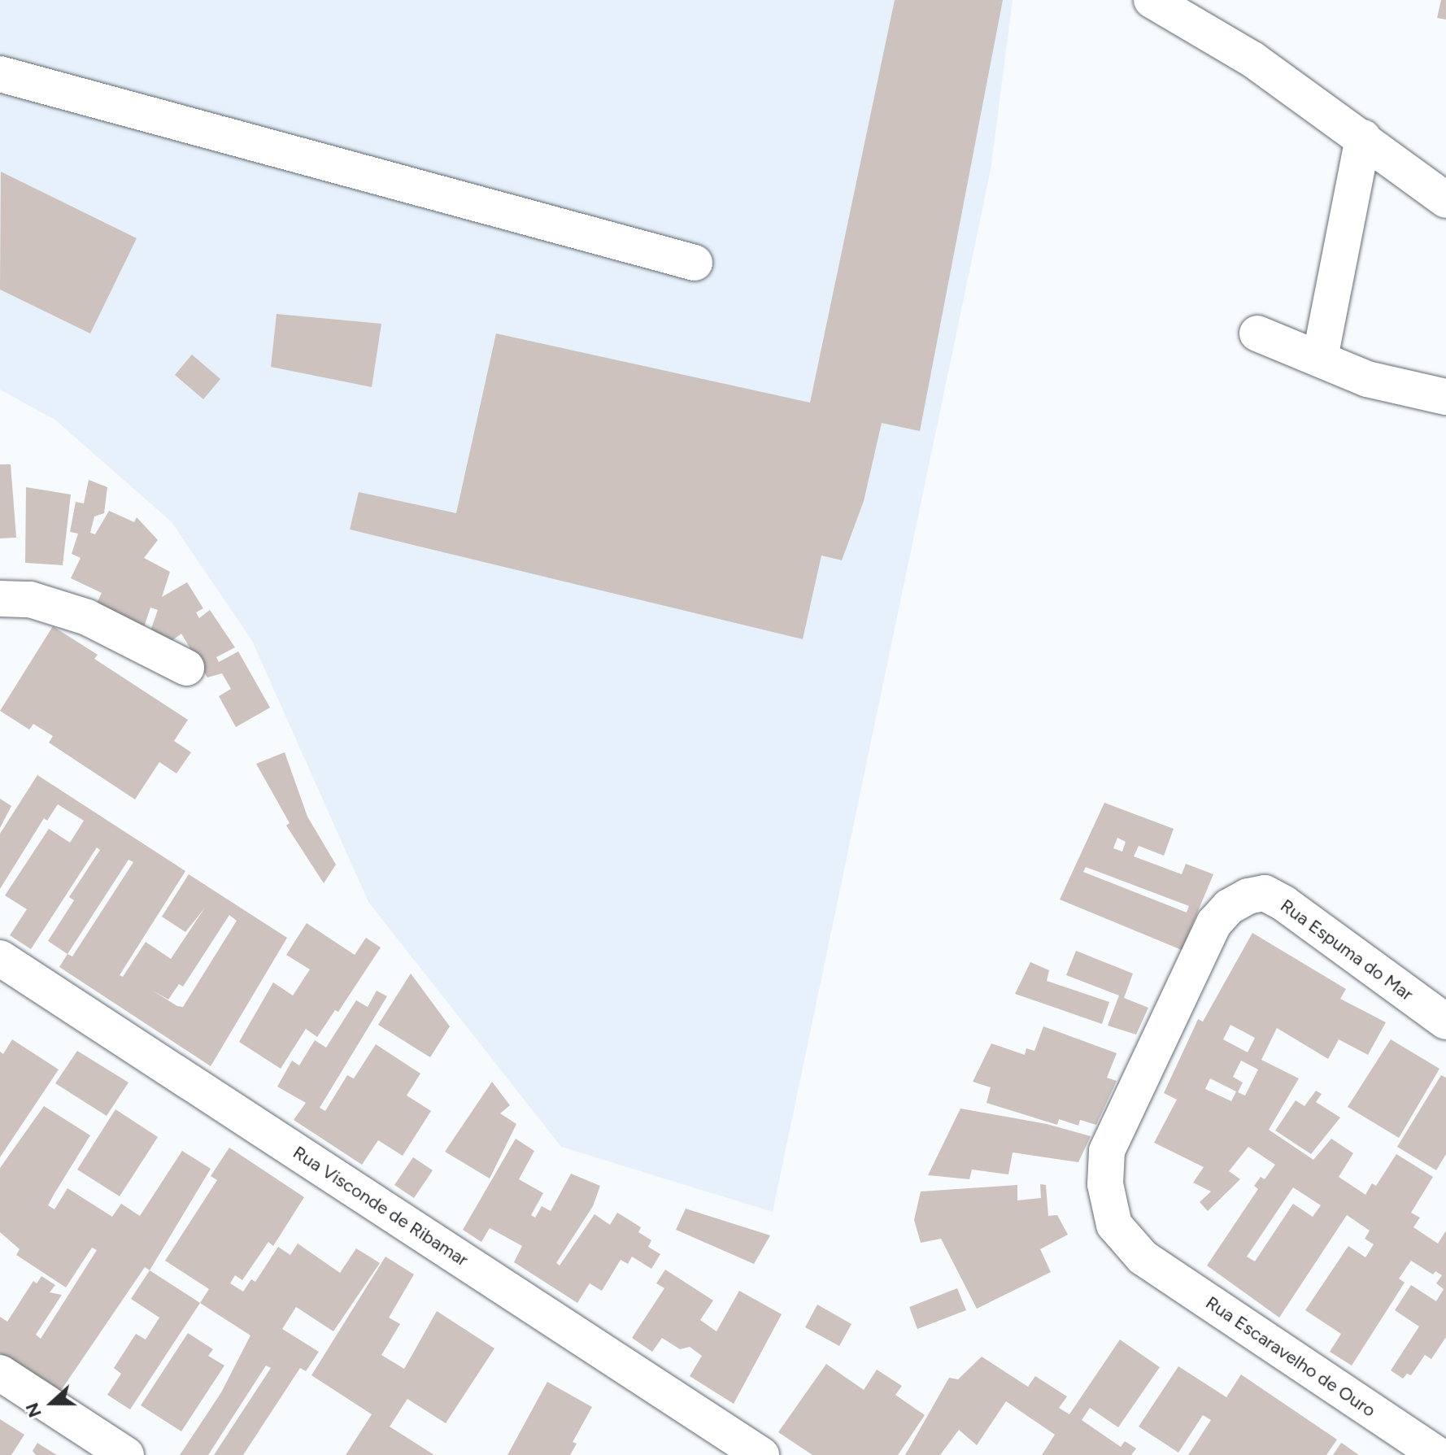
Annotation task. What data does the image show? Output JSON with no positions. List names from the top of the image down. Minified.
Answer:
{"streets":{"street":["Rua Espuma do Mar","Rua Visconde de Ribamar","Rua Escaravelho de Ouro"]},"crossings":[["Rua Espuma do Mar","Rua Escaravelho de Ouro"]],"north":"left"}
